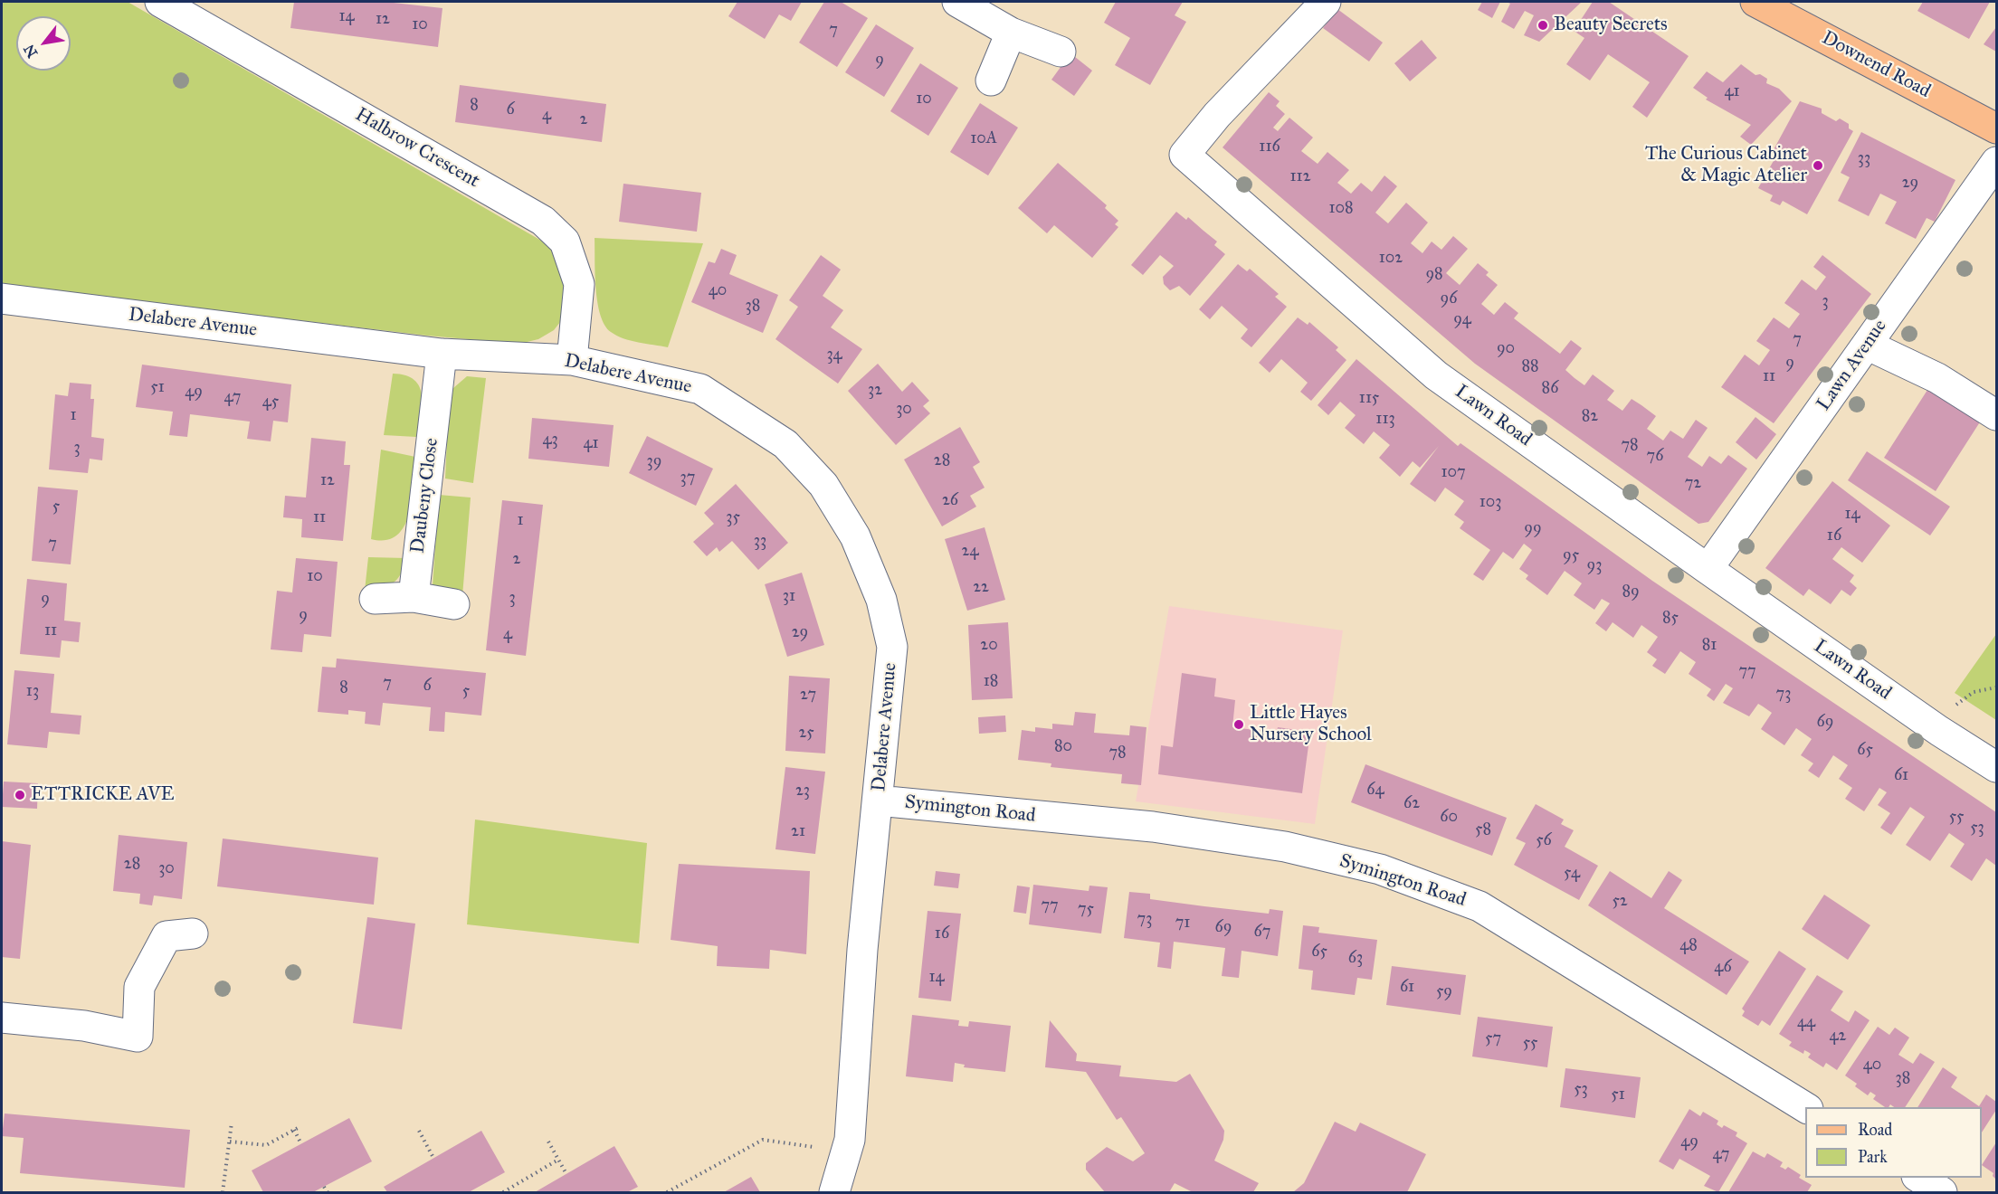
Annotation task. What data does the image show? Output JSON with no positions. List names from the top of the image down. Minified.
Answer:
{"streets":{"main road":["Downend Road"],"street":["Halbrow Crescent","Delabere Avenue","Lawn Avenue","Lawn Road","Daubeny Close","Symington Road"]},"crossings":[["Halbrow Crescent","Delabere Avenue"],["Delabere Avenue","Daubeny Close"],["Delabere Avenue","Symington Road"],["Lawn Avenue","Lawn Road"]],"places":["Beauty Secrets","The Curious Cabinet & Magic Atelier","Little Hayes Nursery School","ETTRICKE AVE"],"house_numbers":["14","12","10","7","9","41","10","8","6","4","2","10A","116","33","112","29","108","102","98","40","96","3","38","94","7","90","34","9","88","11","51","86","32","49","47","115","45","30","1","82","113","43","41","78","3","76","28","39","107","37","12","72","26","103","5","14","11","35","1","99","16","33","7","24","95","2","93","10","22","89","31","3","9","9","85","11","29","4","20","81","77","18","7","6","8","13","5","73","27","69","25","80","65","78","61","64","23","62","60","55","53","58","21","56","28","30","54","52","77","75","73","71","69","67","16","48","65","63","46","14","61","59","44","42","57","55","40","38","53","51","49","47"],"legend":["Road","Park"],"north":"bottom left"}
